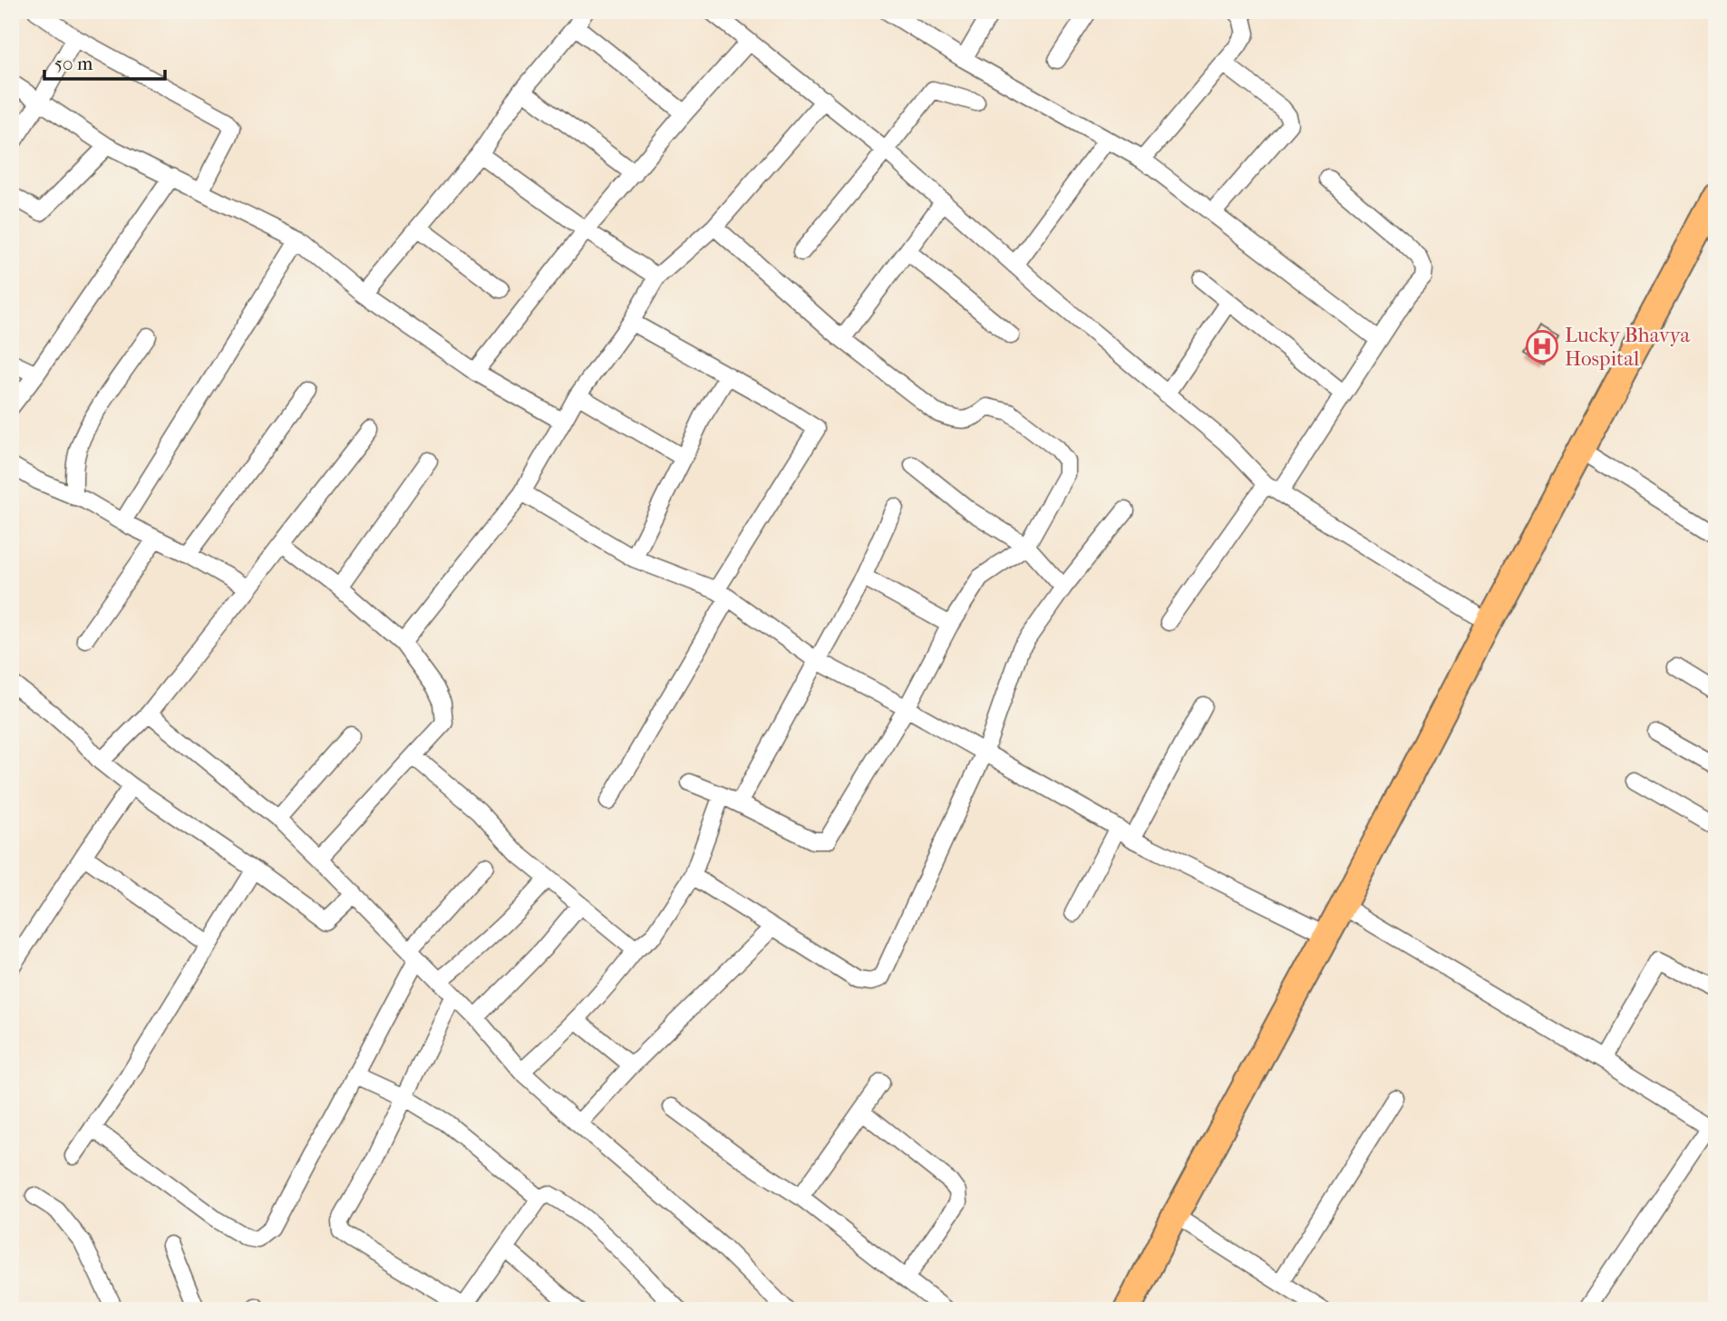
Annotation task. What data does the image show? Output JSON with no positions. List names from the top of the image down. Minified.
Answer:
{"places":{"hospital":["Lucky Bhavya Hospital"]},"scale_bar":"50 m"}
